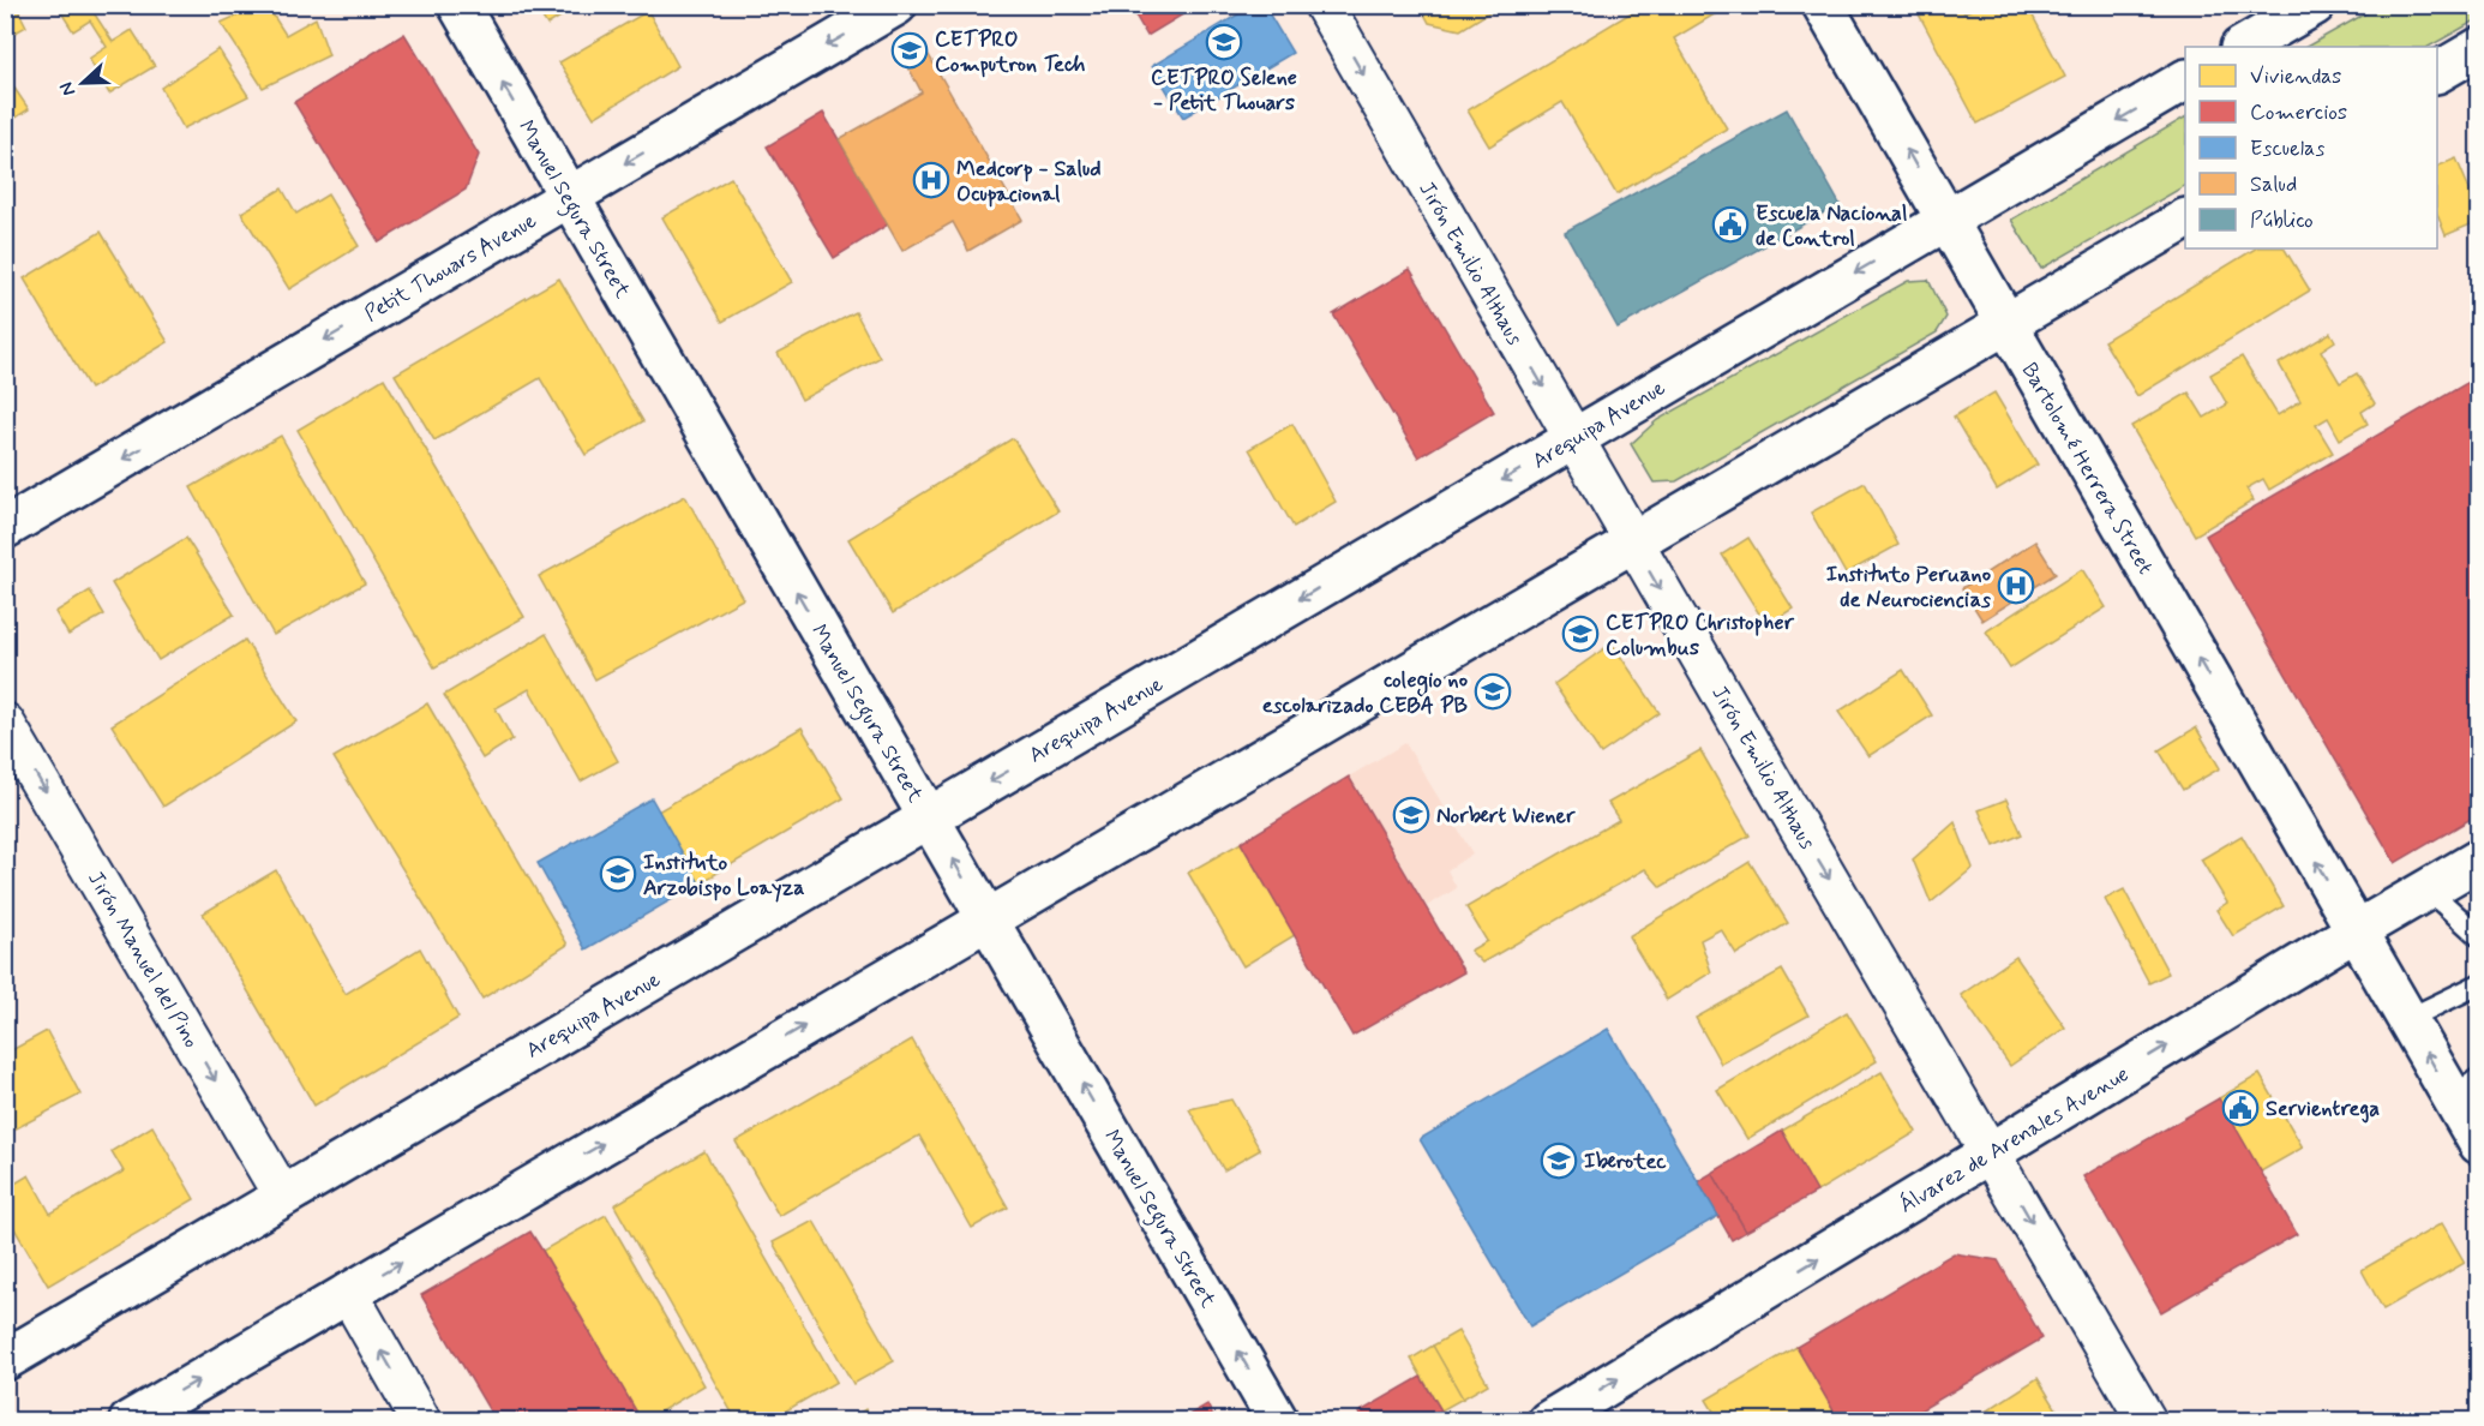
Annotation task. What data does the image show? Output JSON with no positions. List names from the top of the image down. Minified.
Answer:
{"streets":{"main road":["Manuel Segura Street","Petit Thouars Avenue","Arequipa Avenue","Bartolomé Herrera Street","Álvarez de Arenales Avenue"],"street":["Jirón Emilio Althaus","Jirón Manuel del Pino"]},"crossings":[["Manuel Segura Street","Petit Thouars Avenue"],["Manuel Segura Street","Arequipa Avenue"],["Jirón Emilio Althaus","Arequipa Avenue"],["Jirón Emilio Althaus","Álvarez de Arenales Avenue"],["Arequipa Avenue","Bartolomé Herrera Street"],["Arequipa Avenue","Jirón Manuel del Pino"],["Bartolomé Herrera Street","Álvarez de Arenales Avenue"]],"one_way":["Manuel Segura Street","Jirón Emilio Althaus","Petit Thouars Avenue","Bartolomé Herrera Street","Jirón Manuel del Pino","Álvarez de Arenales Avenue"],"places":{"school or university":["CETPRO Selene - Petit Thouars","CETPRO Computron Tech","CETPRO Christopher Columbus","colegio no escolarizado CEBA PB","Norbert Wiener","Instituto Arzobispo Loayza","Iberotec"],"hospital":["Medcorp - Salud Ocupacional","Instituto Peruano de Neurociencias"],"public building":["Escuela Nacional de Control","Servientrega"]},"legend":["Viviendas","Comercios","Escuelas","Salud","Público"],"north":"left"}
